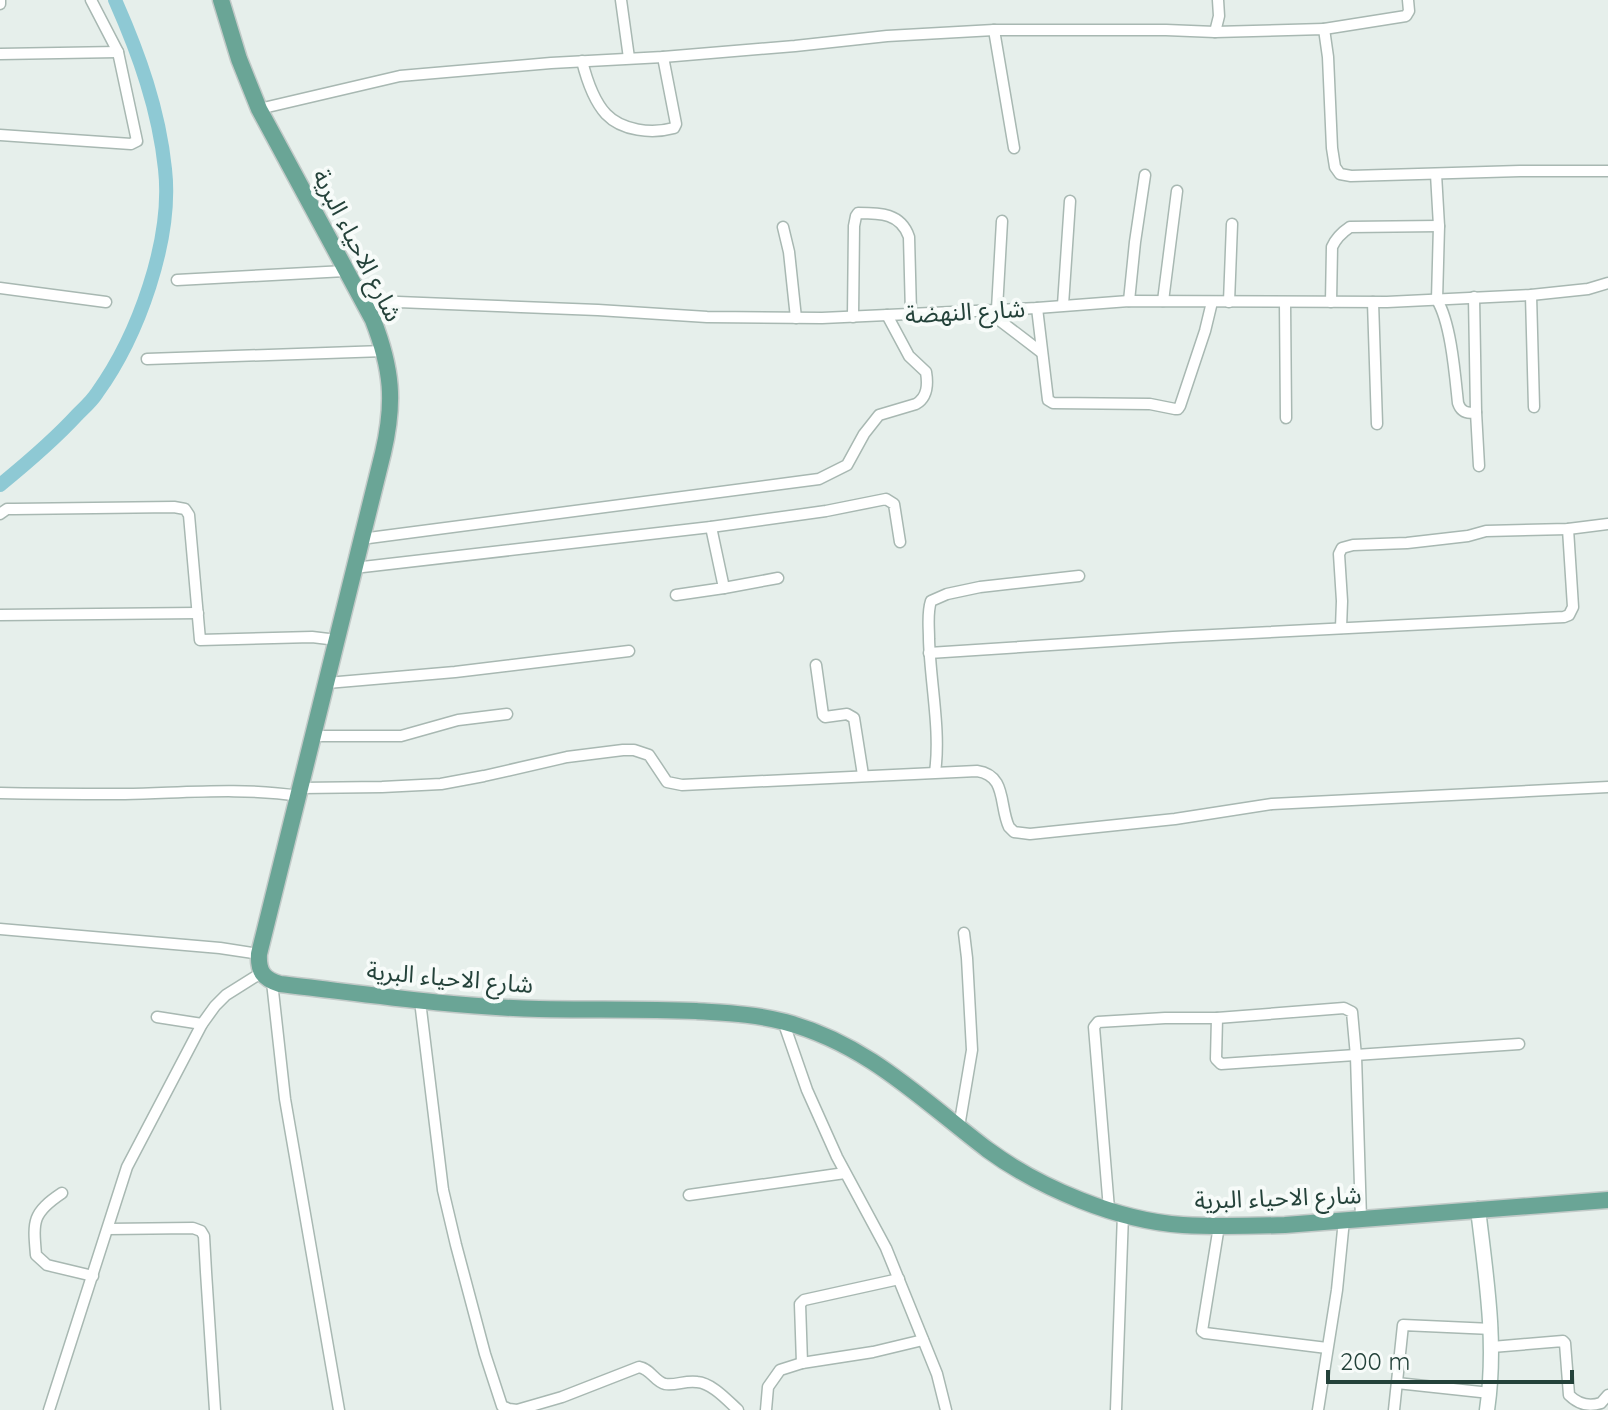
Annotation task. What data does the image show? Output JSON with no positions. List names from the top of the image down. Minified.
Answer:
{"streets":{"main road":["شارع الاحياء البرية"],"street":["شارع النهضة"]},"crossings":[["شارع الاحياء البرية","شارع النهضة"]],"scale_bar":"200 m"}
